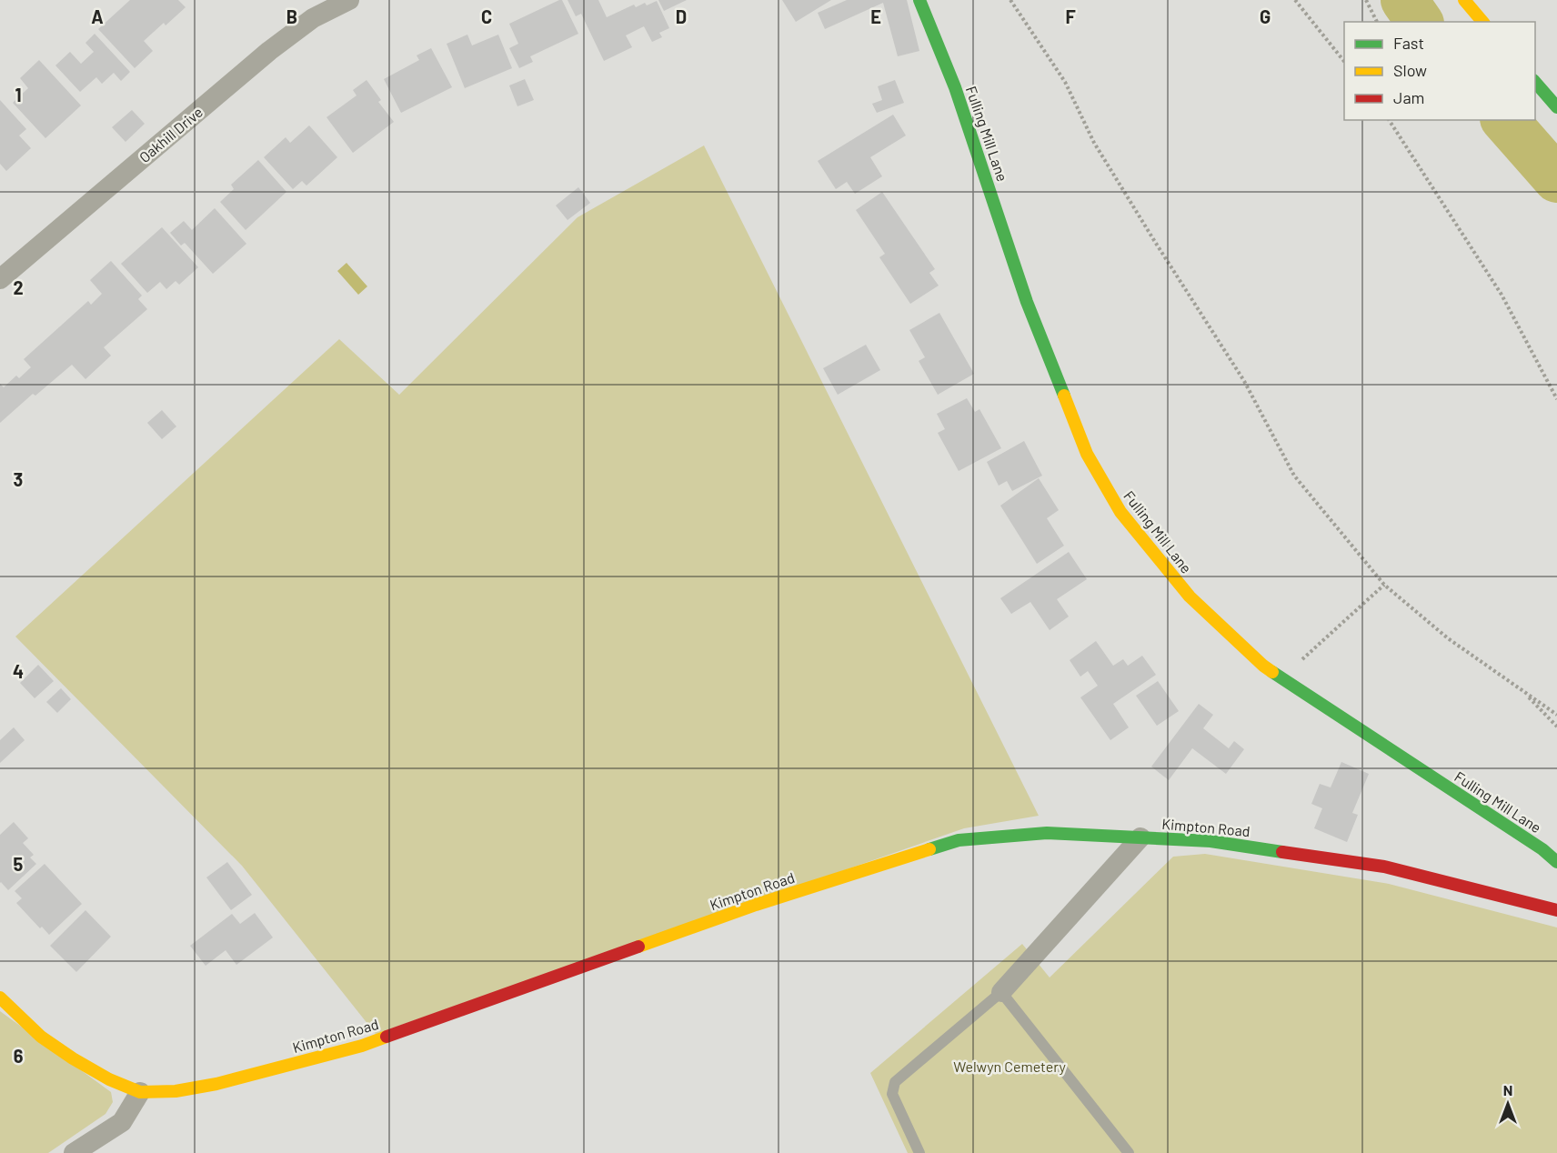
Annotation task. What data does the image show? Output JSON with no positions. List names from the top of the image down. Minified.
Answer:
{"streets":{"street":["Fulling Mill Lane","Oakhill Drive","Kimpton Road"]},"parks":["Welwyn Cemetery"],"legend":["Fast","Slow","Jam"],"north":"top","grid":{"columns":["A","B","C","D","E","F","G"],"rows":["1","2","3","4","5","6"]}}
